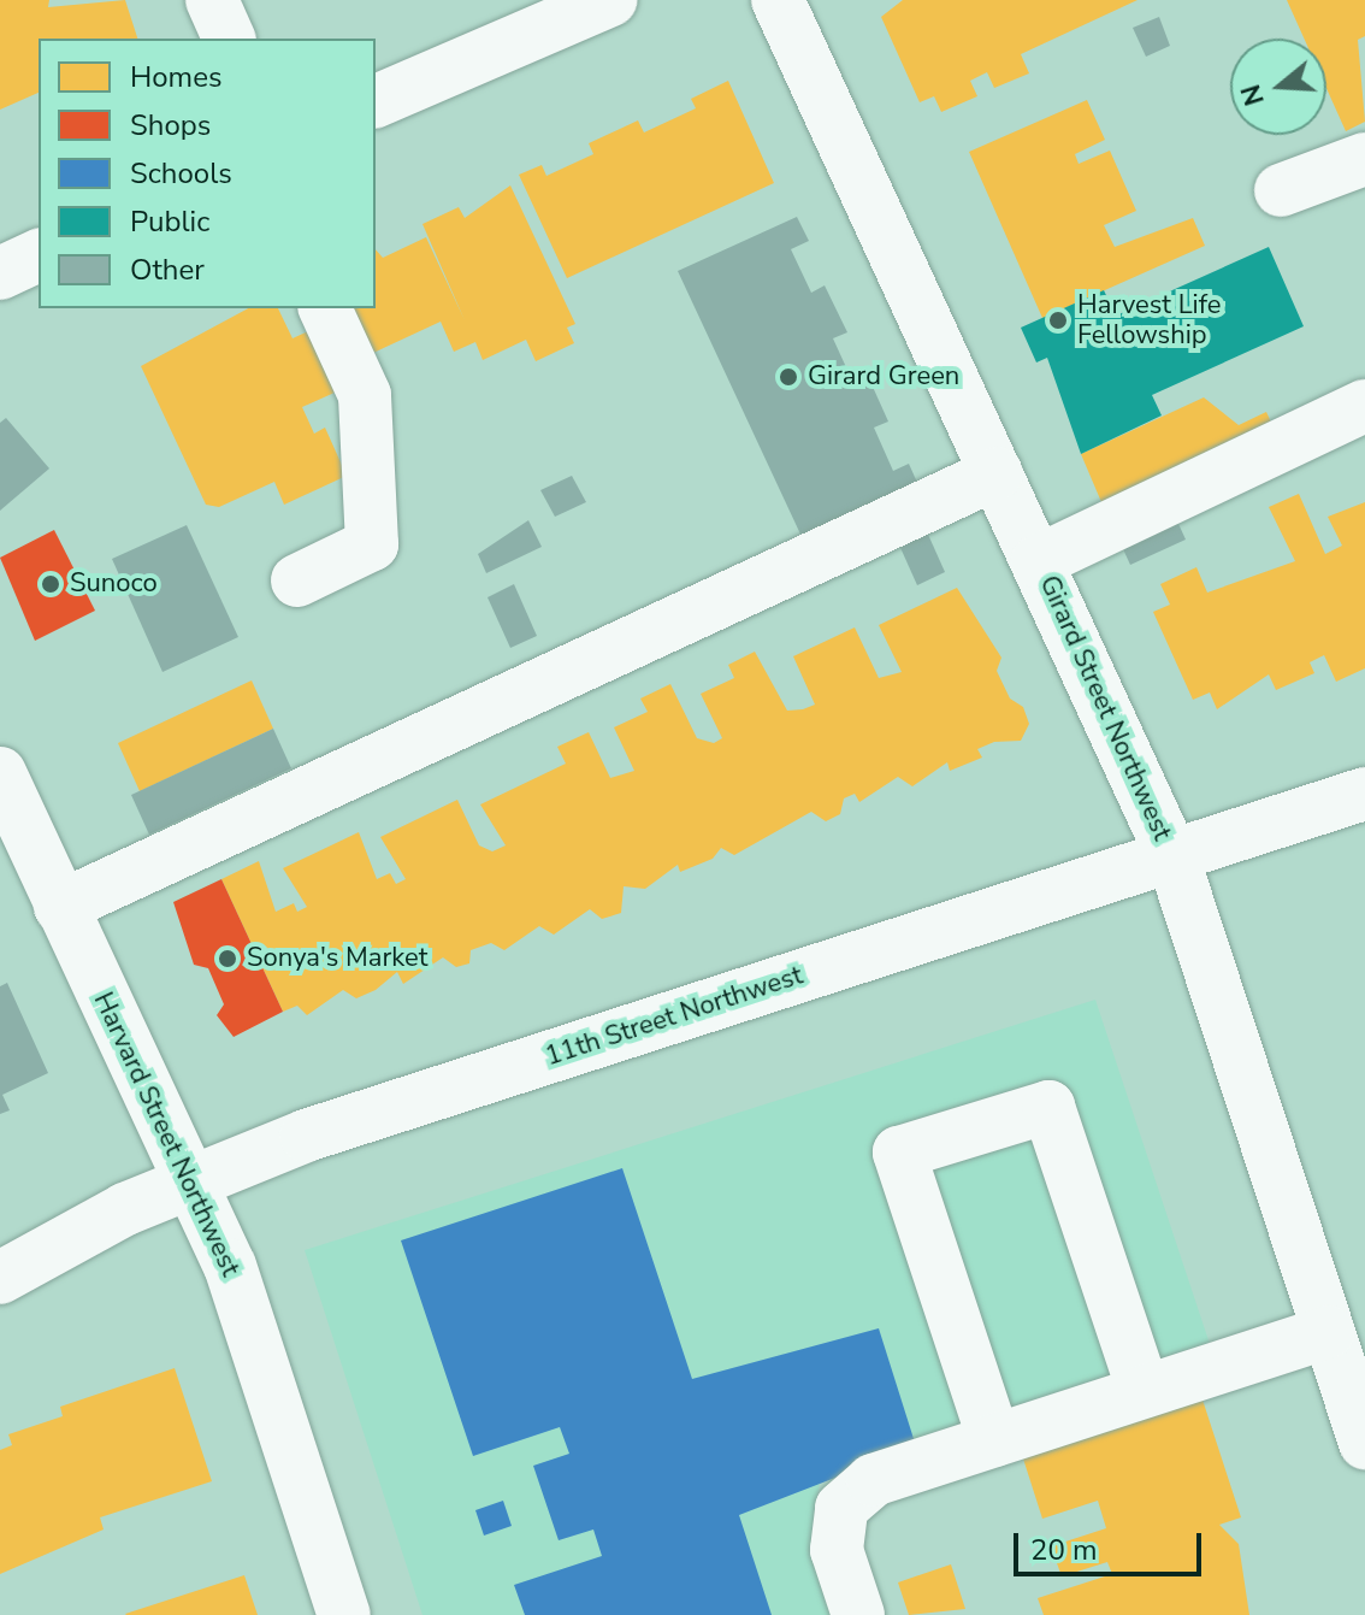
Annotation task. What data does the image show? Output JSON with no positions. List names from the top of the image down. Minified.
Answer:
{"streets":{"street":["Girard Street Northwest","11th Street Northwest","Harvard Street Northwest"]},"crossings":[["Girard Street Northwest","11th Street Northwest"],["11th Street Northwest","Harvard Street Northwest"]],"places":["Harvest Life Fellowship","Girard Green","Sunoco","Sonya's Market"],"legend":["Homes","Shops","Schools","Public","Other"],"scale_bar":"20 m","north":"left"}
